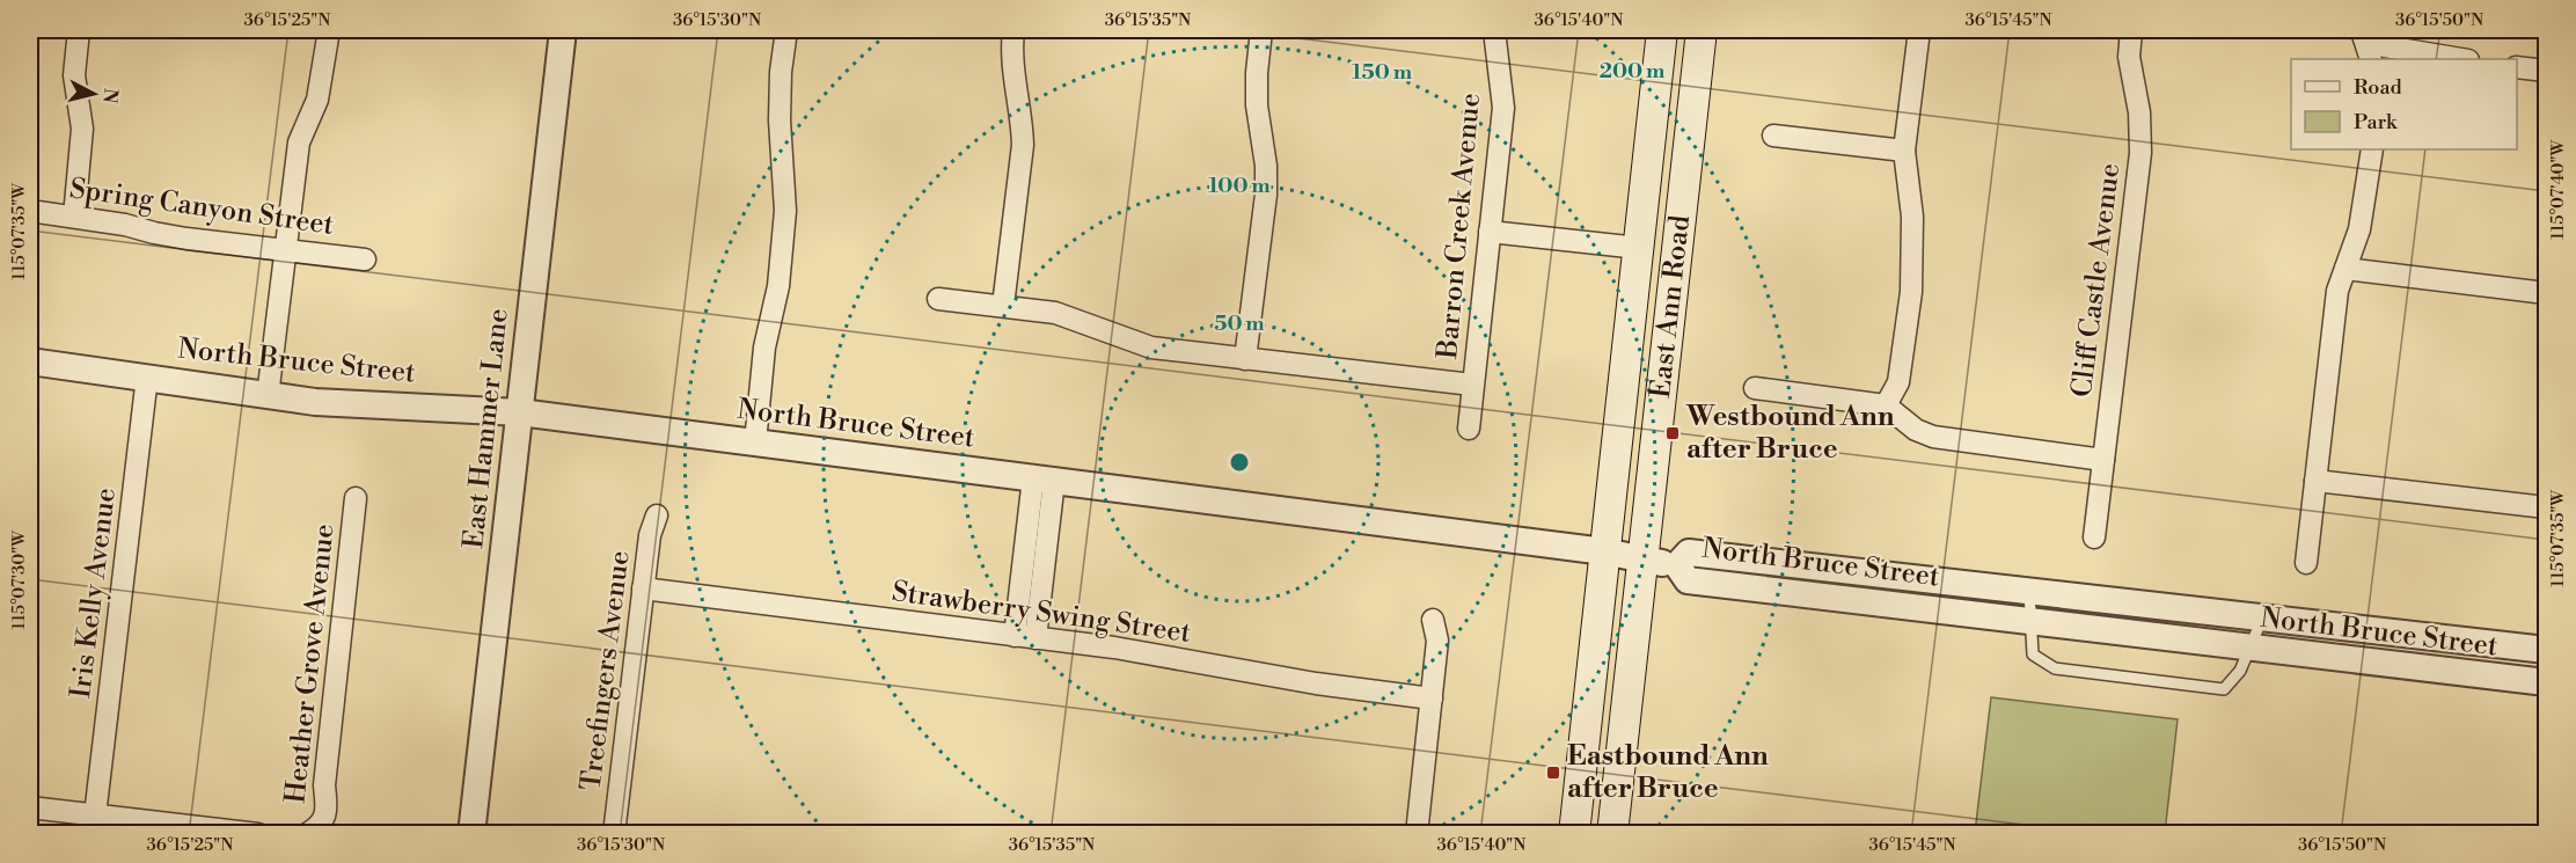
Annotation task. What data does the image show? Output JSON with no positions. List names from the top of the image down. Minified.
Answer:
{"streets":{"main road":["East Ann Road"],"street":["Spring Canyon Street","Barron Creek Avenue","Cliff Castle Avenue","North Bruce Street","East Hammer Lane","Iris Kelly Avenue","Strawberry Swing Street","Heather Grove Avenue","Treefingers Avenue"]},"crossings":[["East Ann Road","North Bruce Street"],["North Bruce Street","East Hammer Lane"],["North Bruce Street","Iris Kelly Avenue"],["Strawberry Swing Street","Treefingers Avenue"]],"places":{"transit":["Westbound Ann after Bruce","Eastbound Ann after Bruce"]},"legend":["Road","Park"],"north":"right","coordinates":["36°15'25\"N","36°15'30\"N","36°15'35\"N","36°15'40\"N","36°15'45\"N","36°15'50\"N","115°07'40\"W","115°07'35\"W","115°07'30\"W"],"rings":["200 m","150 m","100 m","50 m"]}
